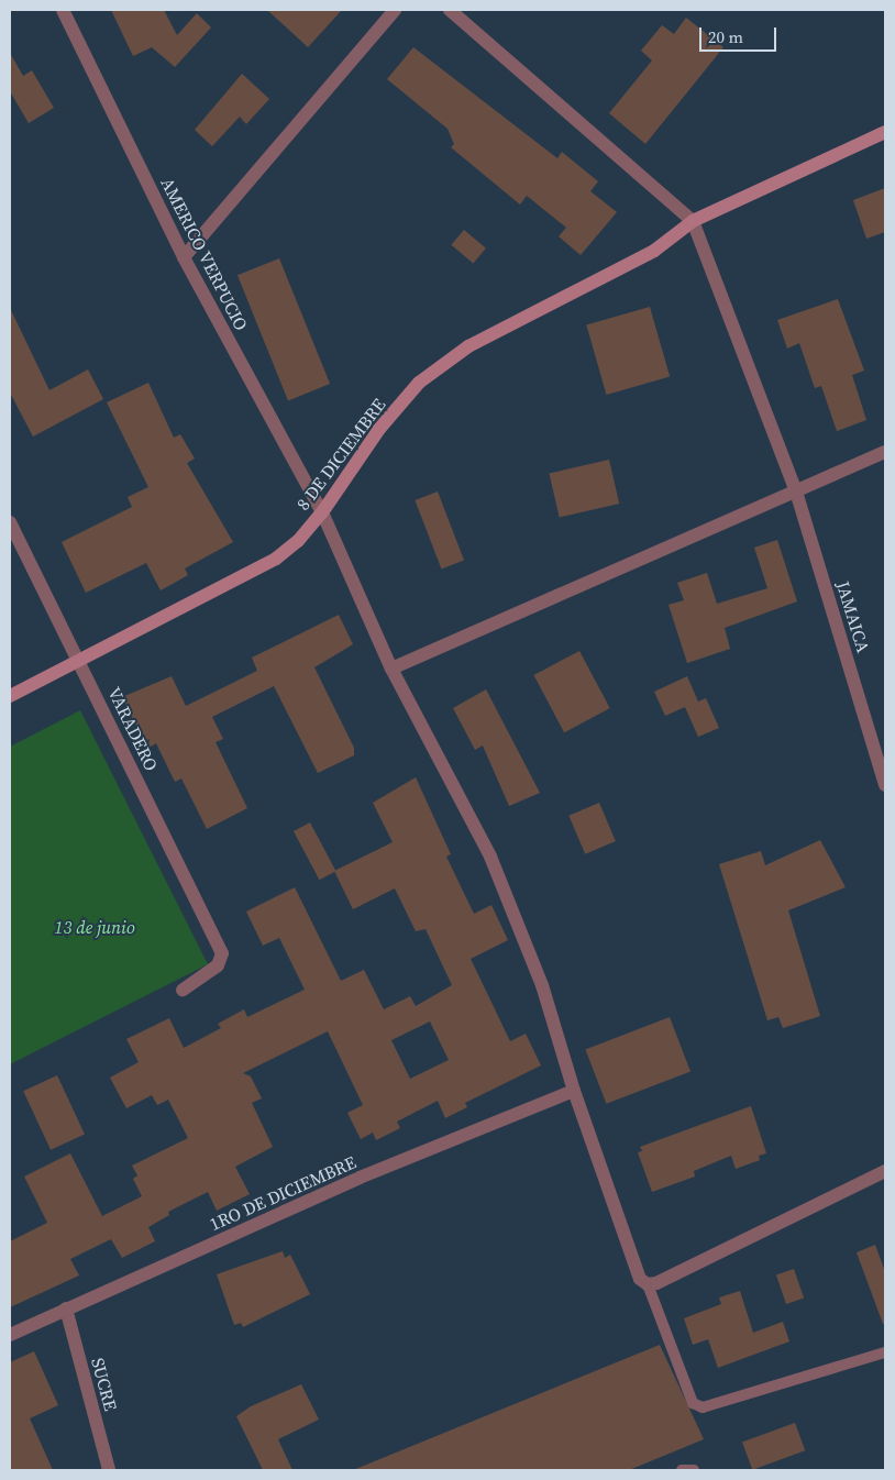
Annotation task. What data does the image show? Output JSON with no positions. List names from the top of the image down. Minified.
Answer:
{"streets":{"main road":["8 DE DICIEMBRE"],"street":["AMERICO VERPUCIO","JAMAICA","VARADERO","1RO DE DICIEMBRE","SUCRE"]},"crossings":[["AMERICO VERPUCIO","8 DE DICIEMBRE"],["AMERICO VERPUCIO","1RO DE DICIEMBRE"],["8 DE DICIEMBRE","JAMAICA"],["8 DE DICIEMBRE","VARADERO"],["1RO DE DICIEMBRE","SUCRE"]],"parks":["13 de junio"],"scale_bar":"20 m"}
